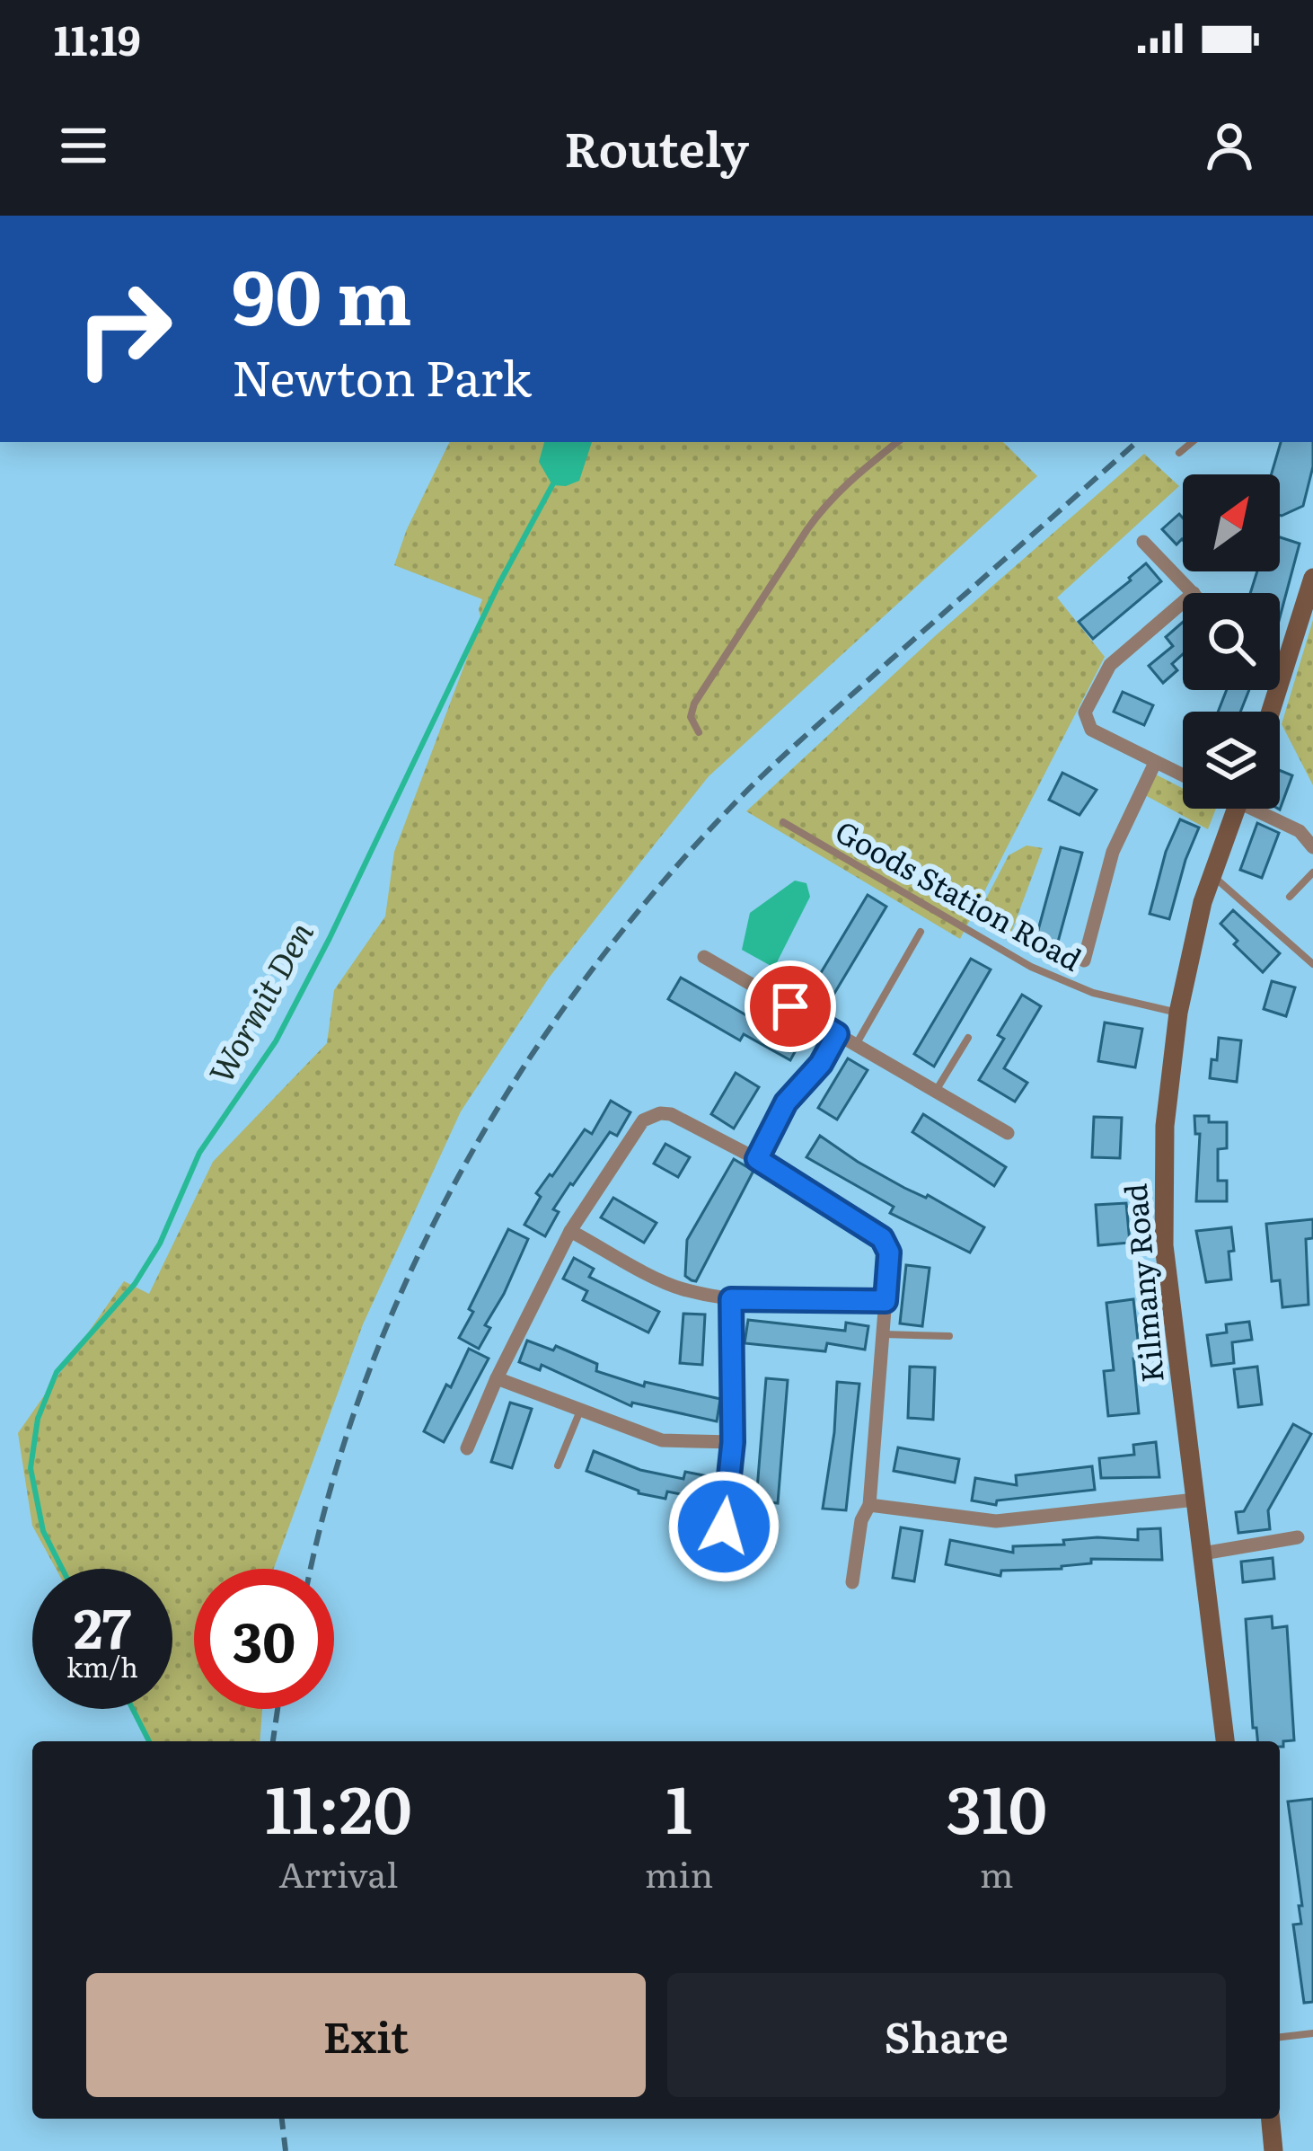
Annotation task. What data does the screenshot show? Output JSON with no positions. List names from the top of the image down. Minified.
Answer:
{"streets":{"main road":["Kilmany Road"],"lane":["Goods Station Road"]},"crossings":[["Goods Station Road","Kilmany Road"]],"water":["Wormit Den"],"north":"top right","page":{"status":"11:19","header":"Routely","turn":["90 m","Newton Park"],"speed":"27 km/h","limit":"30","eta":["11:20","Arrival","1","min","310","m"],"buttons":["Exit","Share"]}}
